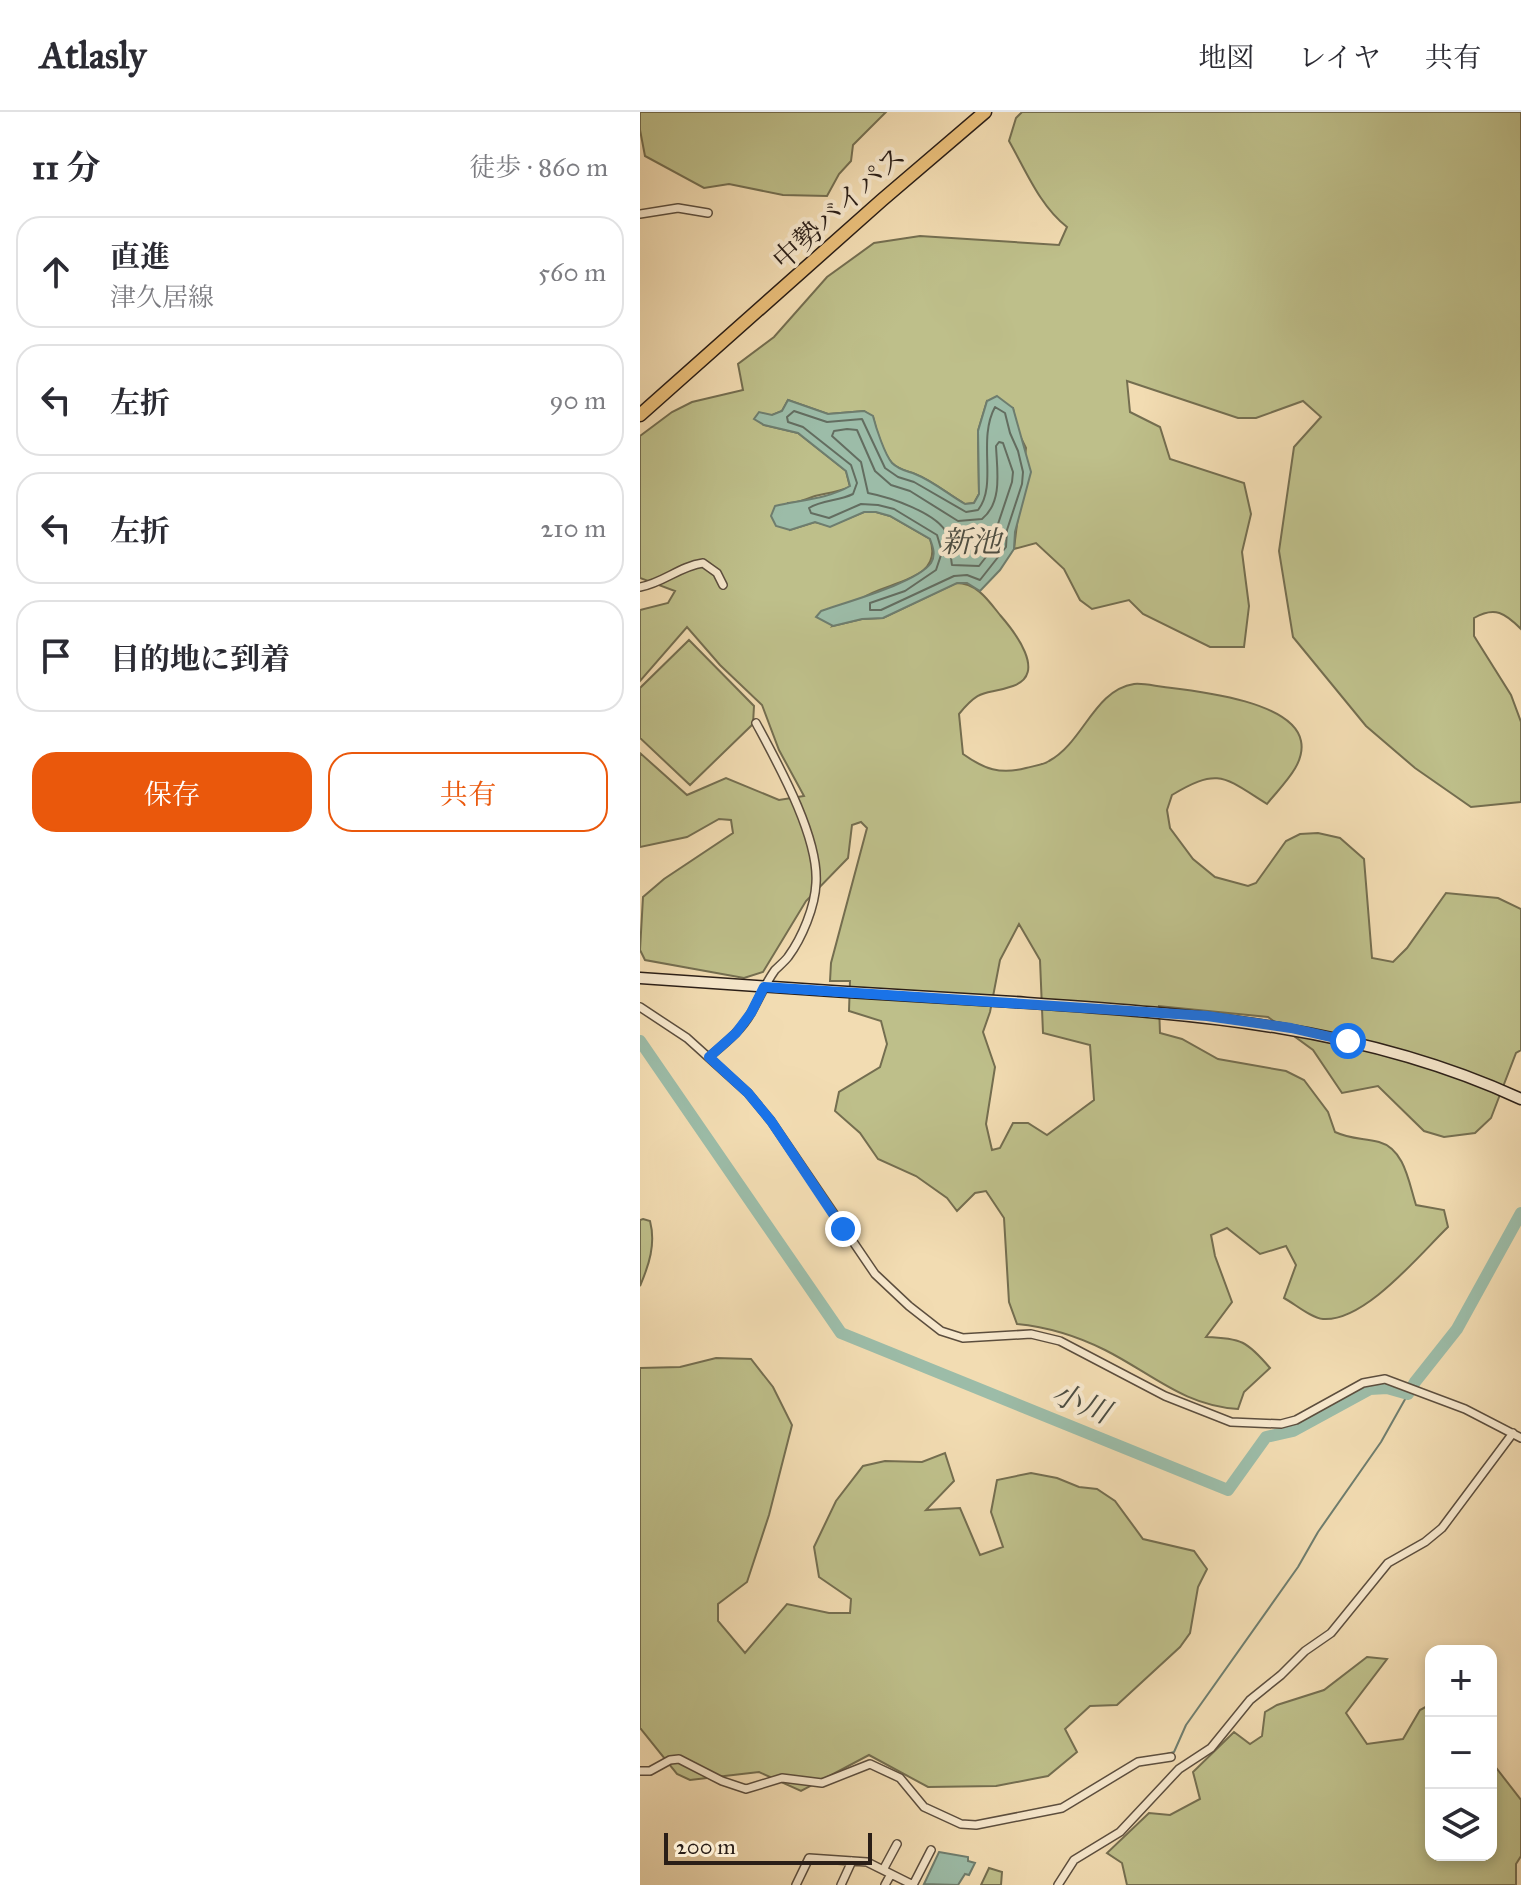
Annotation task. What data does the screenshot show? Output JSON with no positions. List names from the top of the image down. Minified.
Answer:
{"streets":{"highway":["中勢バイパス"]},"water":["新池","小川"],"scale_bar":"200 m","page":{"header":"Atlasly","nav":["地図","レイヤ","共有"],"heading":["11 分","徒歩 · 860 m"],"list":[["直進","津久居線","560 m"],["左折","90 m"],["左折","210 m"],"目的地に到着"],"buttons":["保存","共有"],"map_buttons":["+","−"],"scale":"200 m"}}
